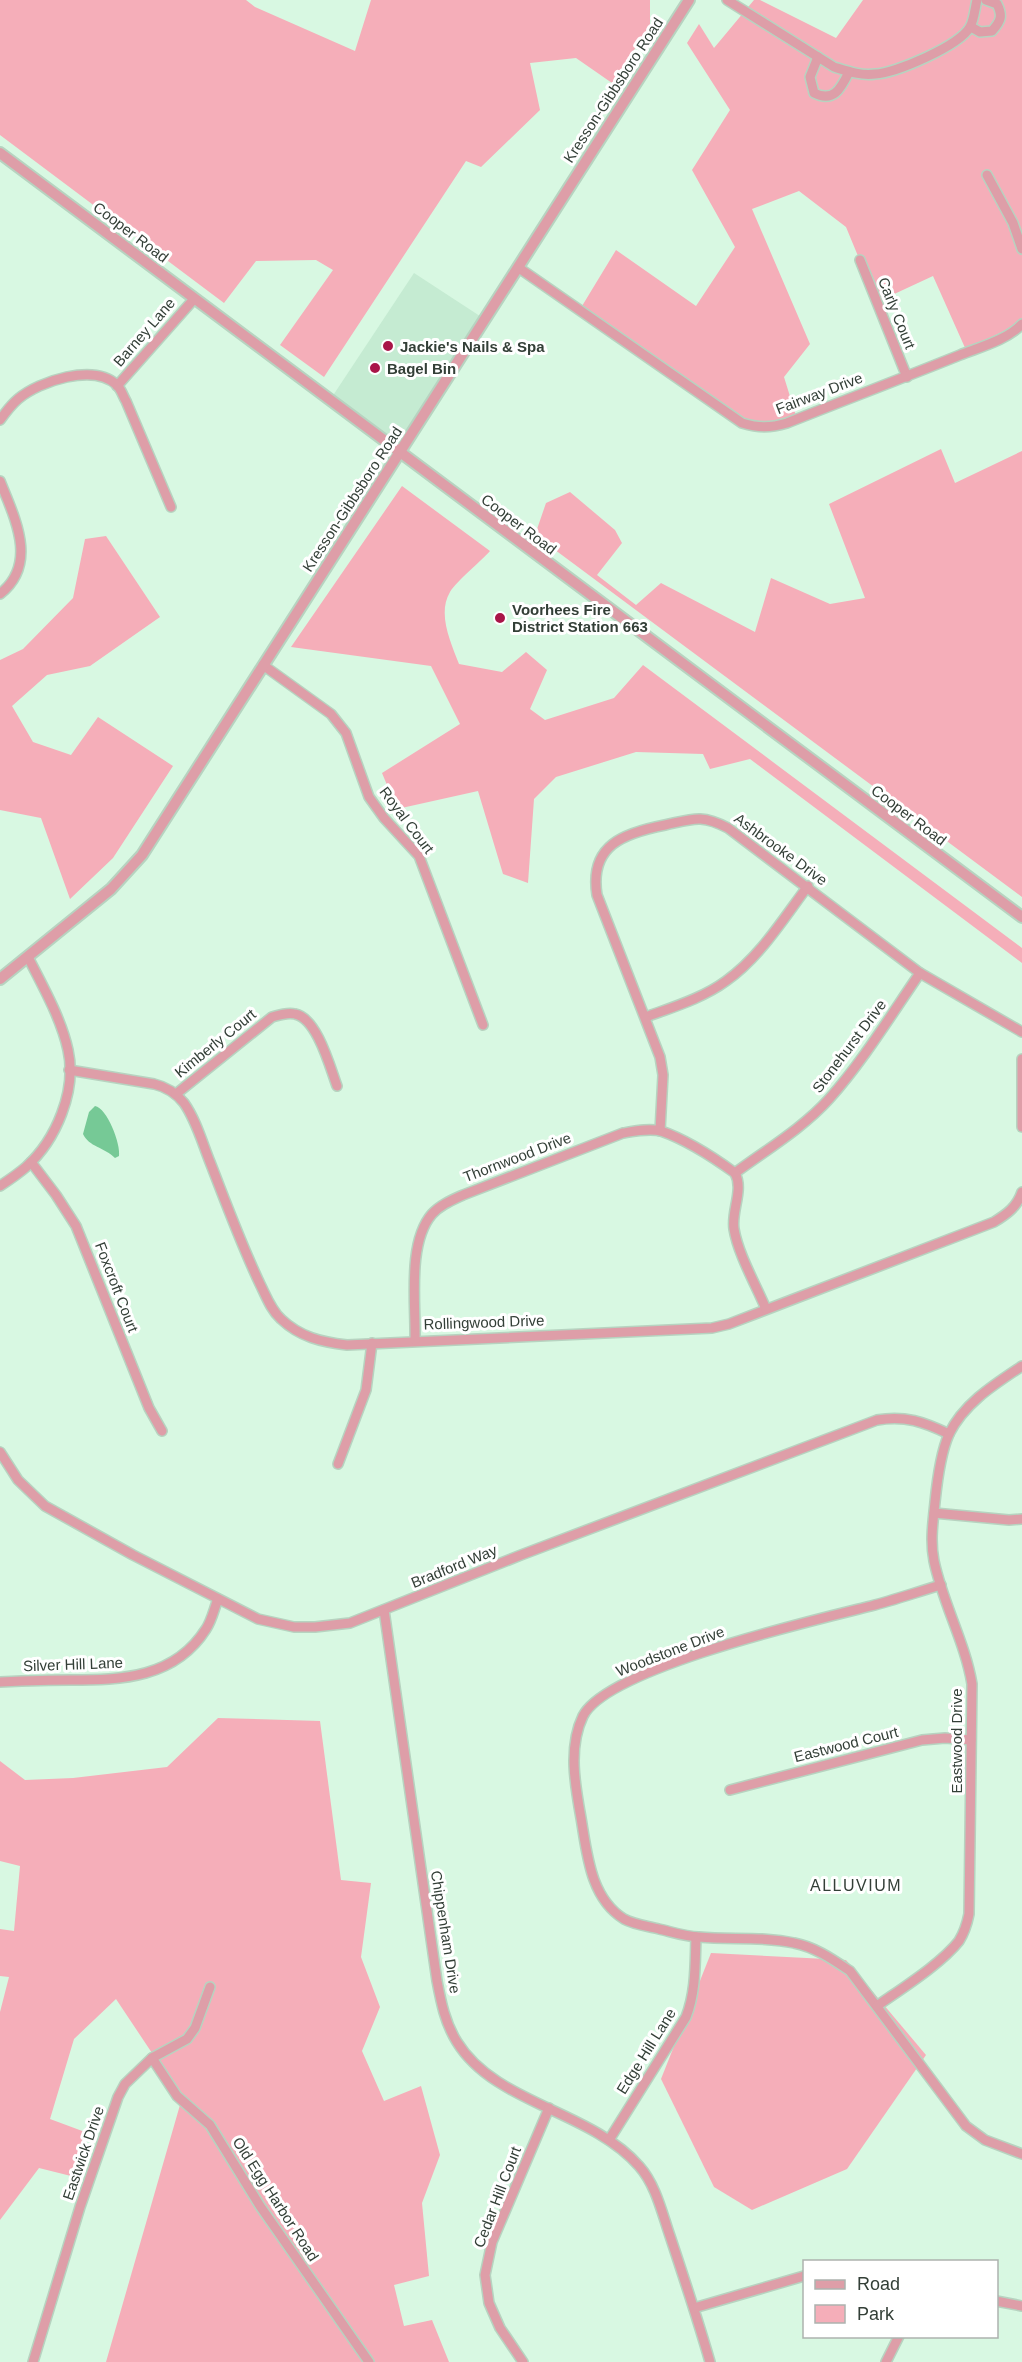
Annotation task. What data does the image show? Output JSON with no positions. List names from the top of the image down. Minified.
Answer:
{"streets":{"street":["Kresson-Gibbsboro Road","Cooper Road","Carly Court","Barney Lane","Fairway Drive","Royal Court","Ashbrooke Drive","Kimberly Court","Stonehurst Drive","Thornwood Drive","Foxcroft Court","Rollingwood Drive","Bradford Way","Woodstone Drive","Silver Hill Lane","Eastwood Drive","Eastwood Court","Chippenham Drive","Edge Hill Lane","Eastwick Drive","Cedar Hill Court","Old Egg Harbor Road"]},"crossings":[["Kresson-Gibbsboro Road","Cooper Road"],["Kresson-Gibbsboro Road","Fairway Drive"],["Kresson-Gibbsboro Road","Royal Court"],["Cooper Road","Barney Lane"],["Carly Court","Fairway Drive"],["Ashbrooke Drive","Stonehurst Drive"],["Ashbrooke Drive","Thornwood Drive"],["Kimberly Court","Rollingwood Drive"],["Stonehurst Drive","Thornwood Drive"],["Thornwood Drive","Rollingwood Drive"],["Bradford Way","Silver Hill Lane"],["Bradford Way","Eastwood Drive"],["Bradford Way","Chippenham Drive"],["Woodstone Drive","Eastwood Drive"],["Woodstone Drive","Edge Hill Lane"],["Eastwood Drive","Eastwood Court"],["Chippenham Drive","Edge Hill Lane"],["Chippenham Drive","Cedar Hill Court"],["Eastwick Drive","Old Egg Harbor Road"]],"districts":["ALLUVIUM"],"places":["Jackie's Nails & Spa","Bagel Bin","Voorhees Fire District Station 663"],"legend":["Road","Park"]}
